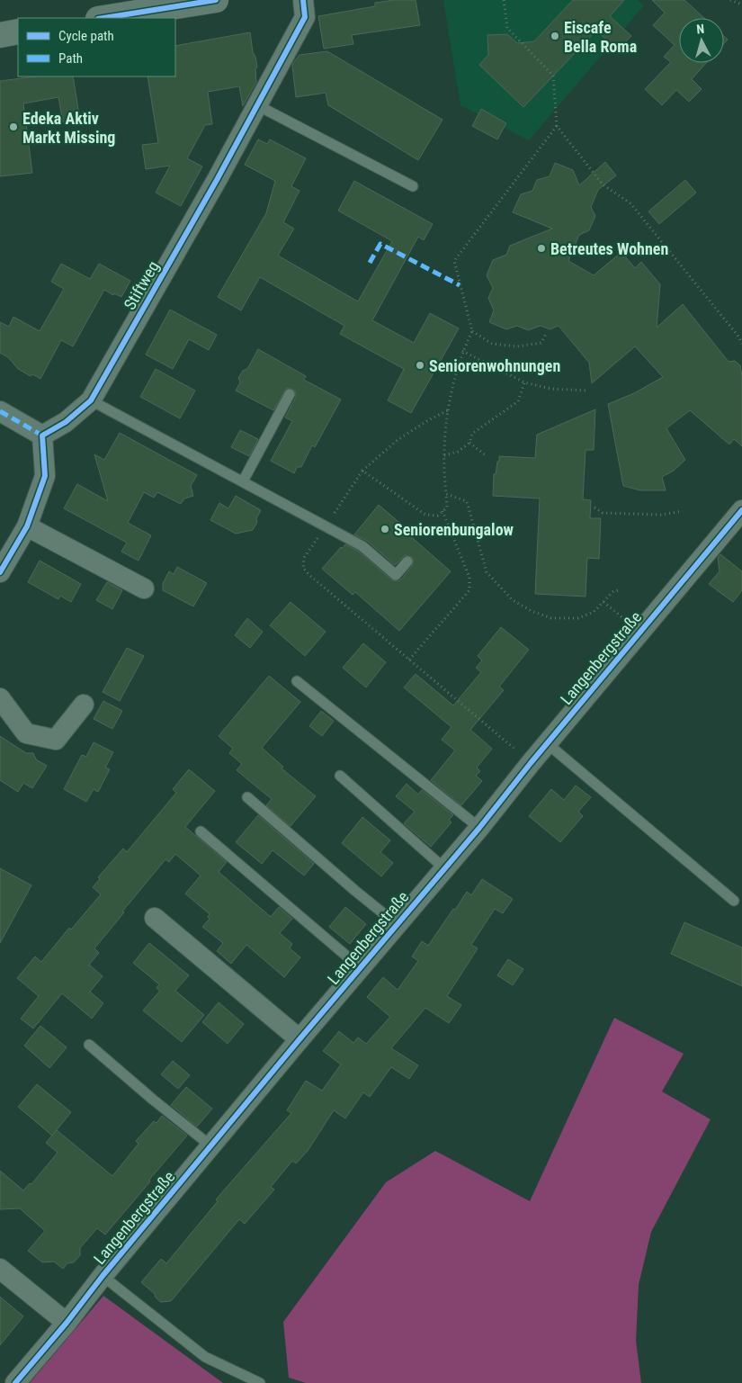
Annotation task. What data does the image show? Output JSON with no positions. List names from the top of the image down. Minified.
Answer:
{"streets":{"street":["Stiftweg","Langenbergstraße"]},"places":["Eiscafe Bella Roma","Edeka Aktiv Markt Missing","Betreutes Wohnen","Seniorenwohnungen","Seniorenbungalow"],"legend":["Cycle path","Path"],"north":"top"}
